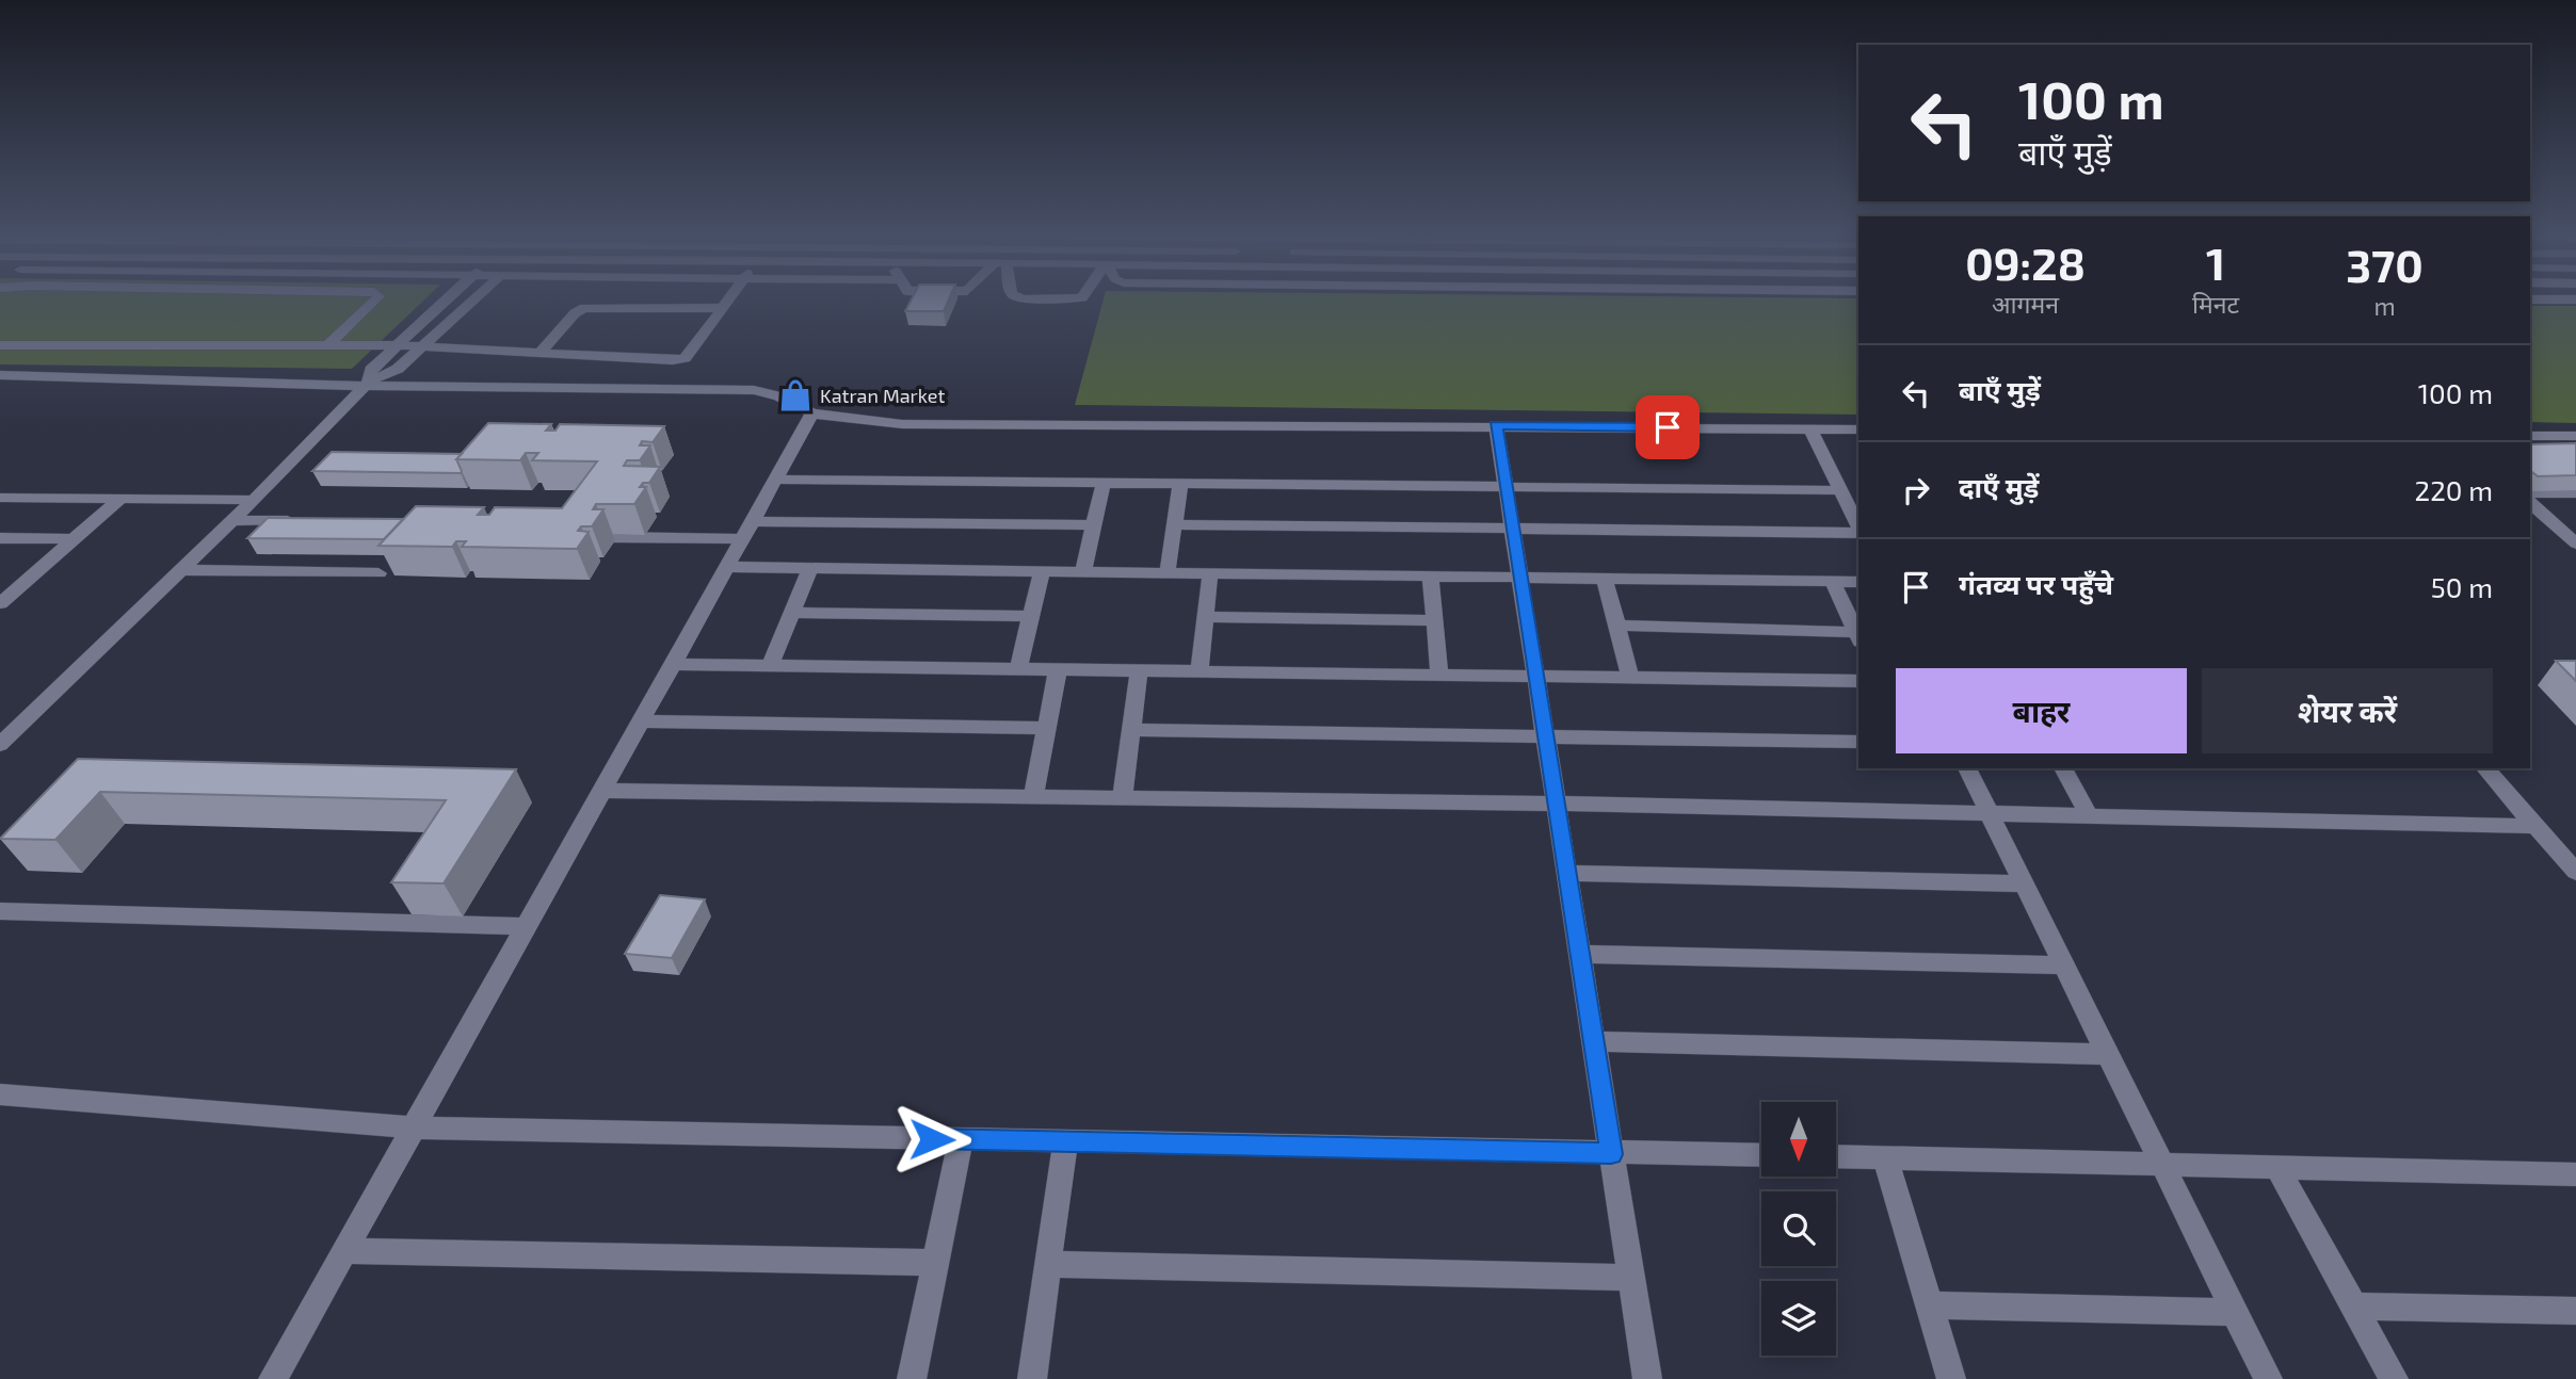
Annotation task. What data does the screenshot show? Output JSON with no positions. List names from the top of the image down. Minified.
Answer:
{"places":{"shop":["Katran Market"]},"north":"bottom","page":{"turn":["100 m","बाएँ मुड़ें"],"eta":["09:28","आगमन","1","मिनट","370","m"],"list":[{"name":"बाएँ मुड़ें","value":"100 m"},{"name":"दाएँ मुड़ें","value":"220 m"},{"name":"गंतव्य पर पहुँचे","value":"50 m"}],"buttons":["बाहर","शेयर करें"]}}
